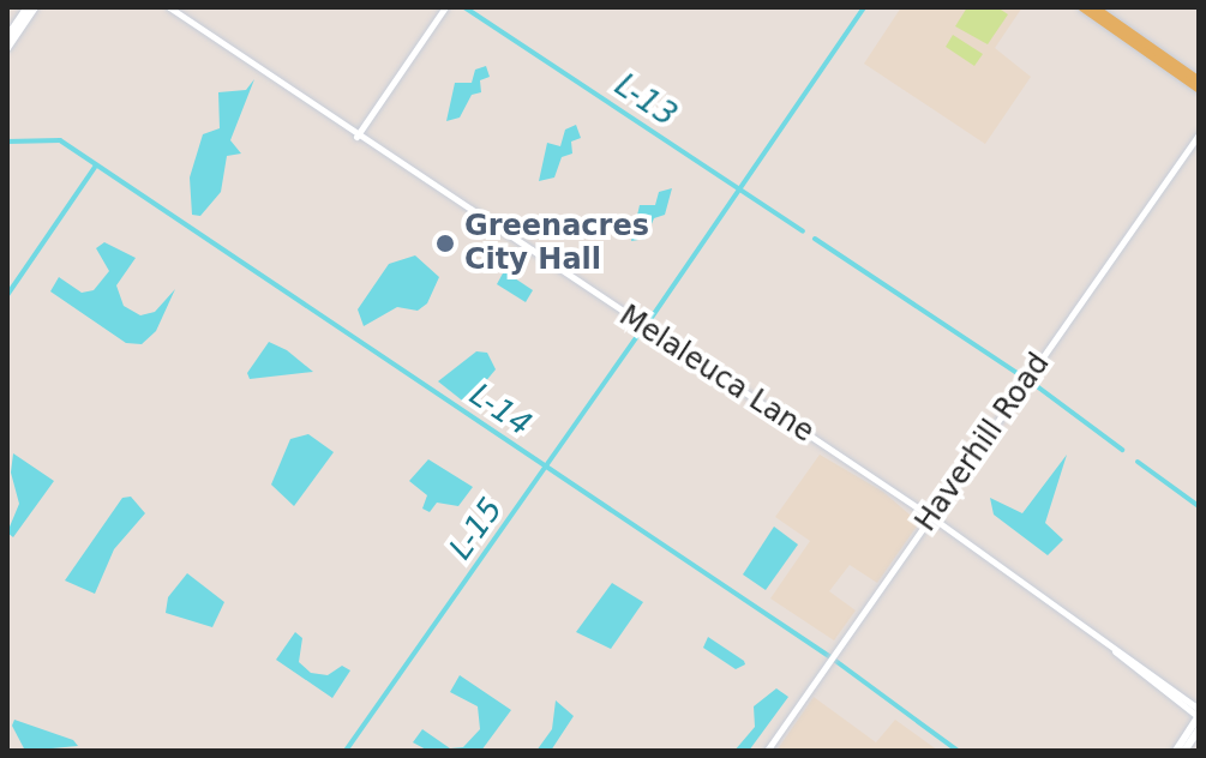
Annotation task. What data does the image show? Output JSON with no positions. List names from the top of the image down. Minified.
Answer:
{"streets":{"street":["Melaleuca Lane","Haverhill Road"]},"crossings":[["Melaleuca Lane","Haverhill Road"]],"water":["L-13","L-14","L-15"],"places":["Greenacres City Hall"]}
